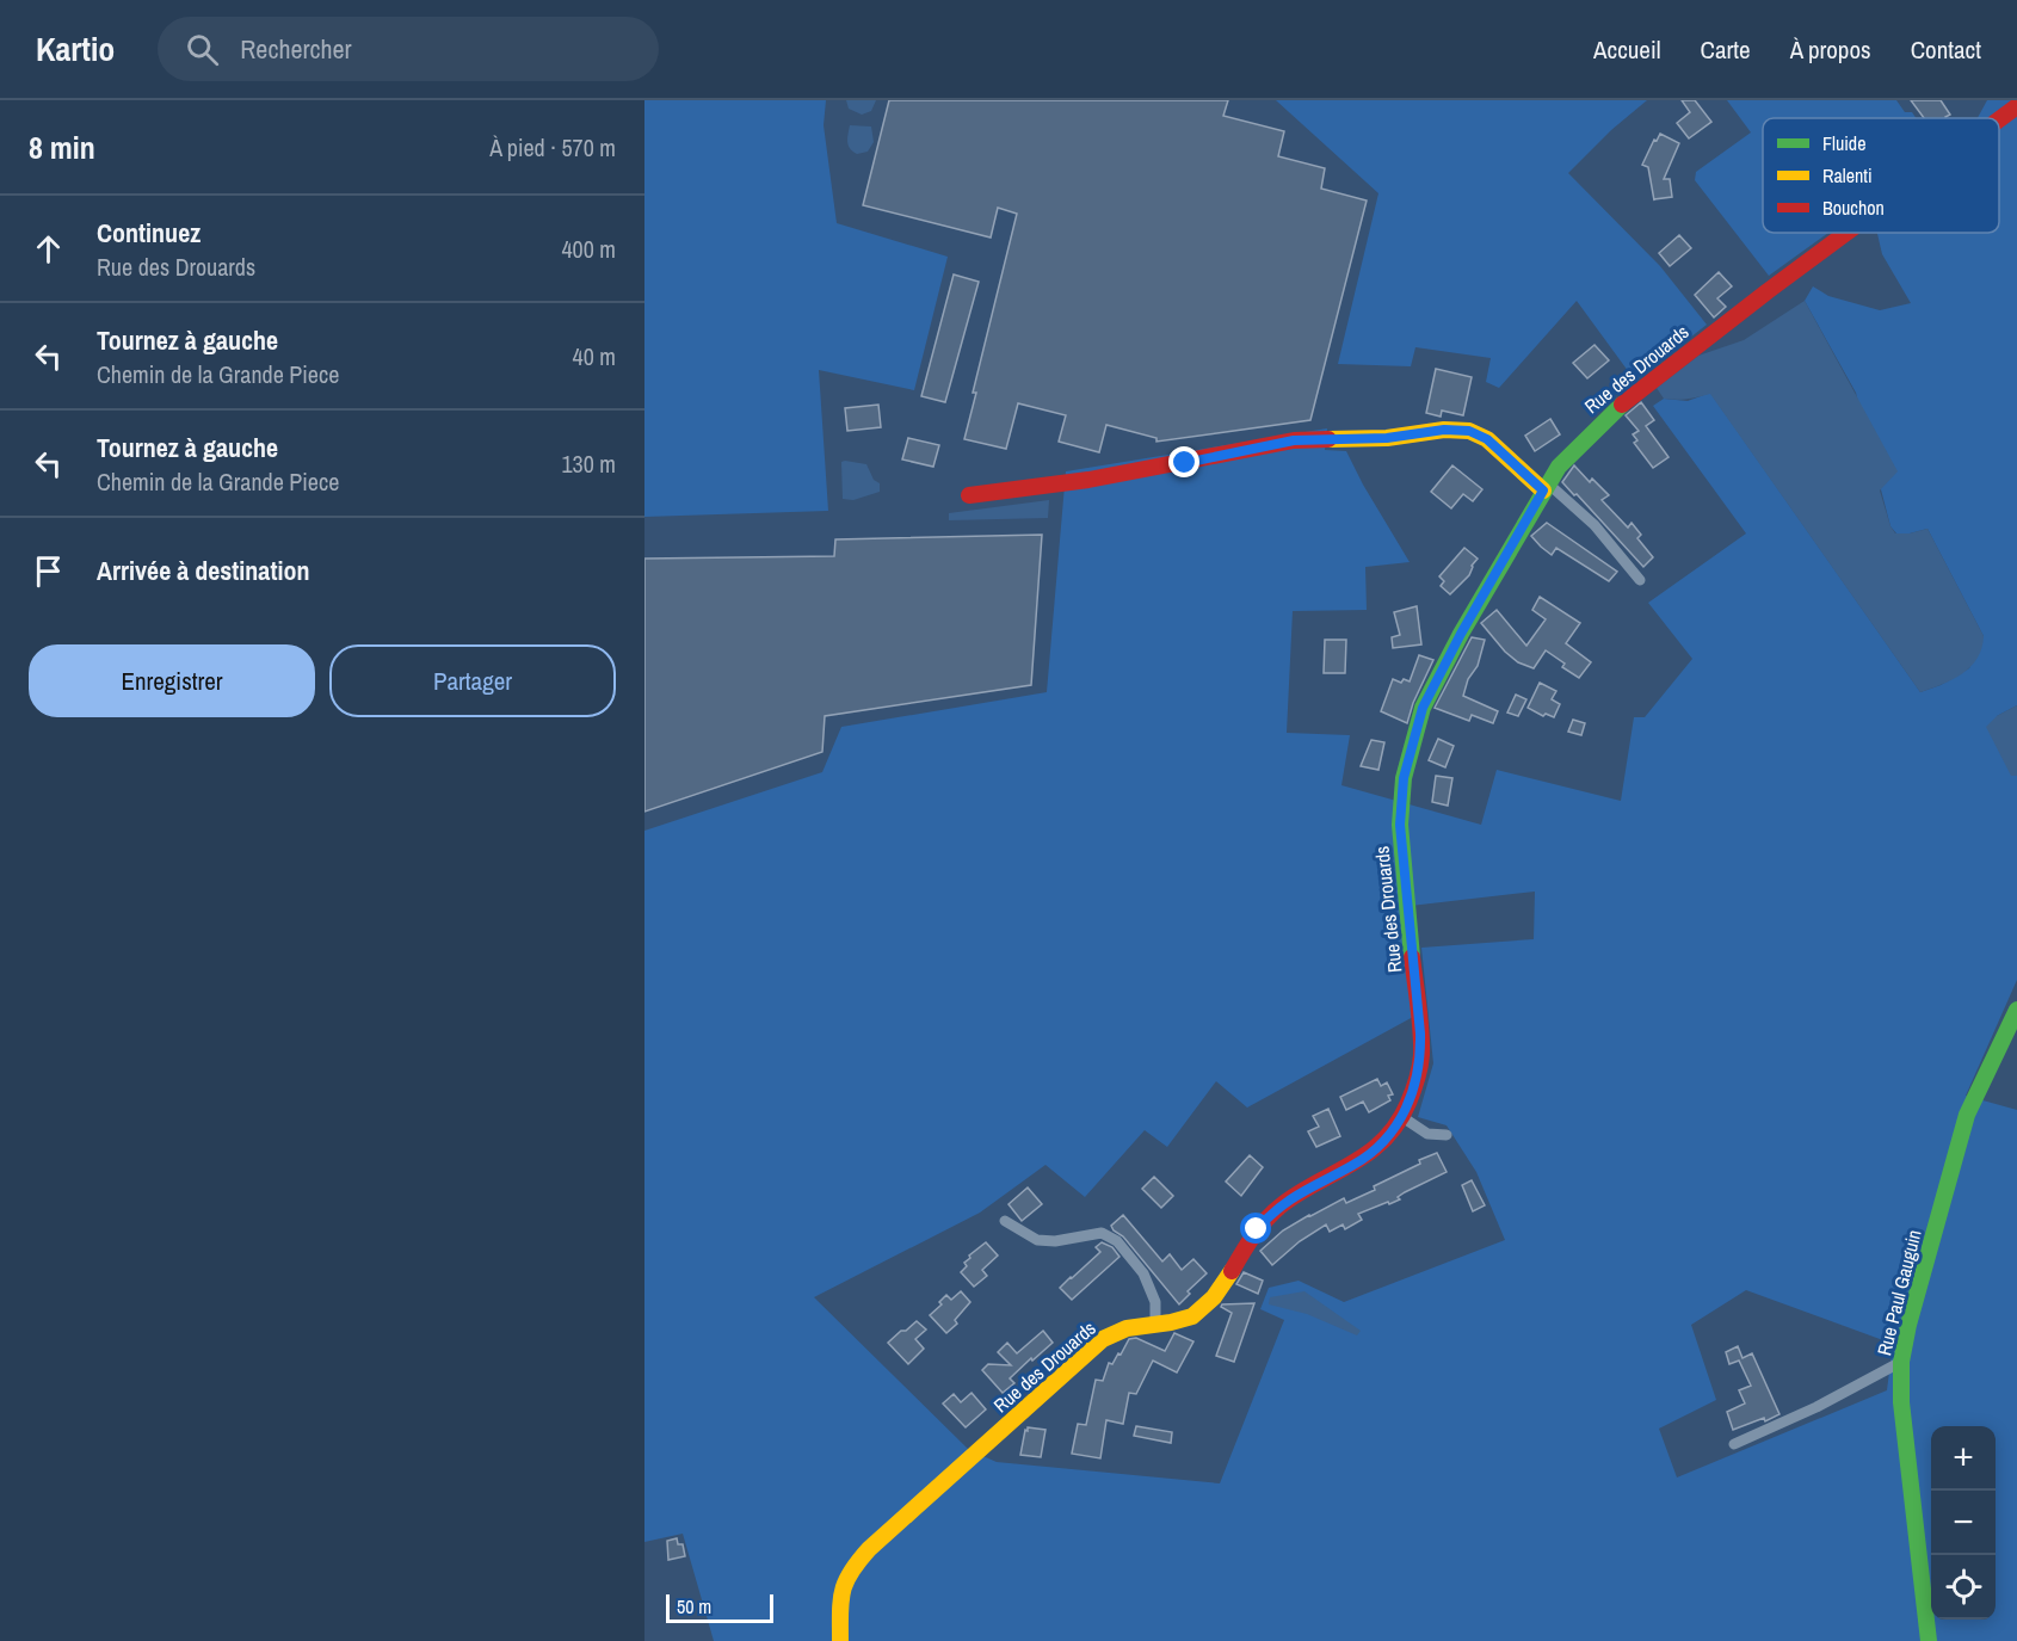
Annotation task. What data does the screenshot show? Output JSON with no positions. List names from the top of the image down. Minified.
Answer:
{"streets":{"street":["Rue des Drouards","Rue Paul Gauguin"]},"legend":["Fluide","Ralenti","Bouchon"],"scale_bar":"50 m","page":{"header":"Kartio","search":"Rechercher","nav":["Accueil","Carte","À propos","Contact"],"heading":["8 min","À pied · 570 m"],"list":[["Continuez","Rue des Drouards","400 m"],["Tournez à gauche","Chemin de la Grande Piece","40 m"],["Tournez à gauche","Chemin de la Grande Piece","130 m"],"Arrivée à destination"],"buttons":["Enregistrer","Partager"],"map_buttons":["+","−"],"scale":"50 m"}}
